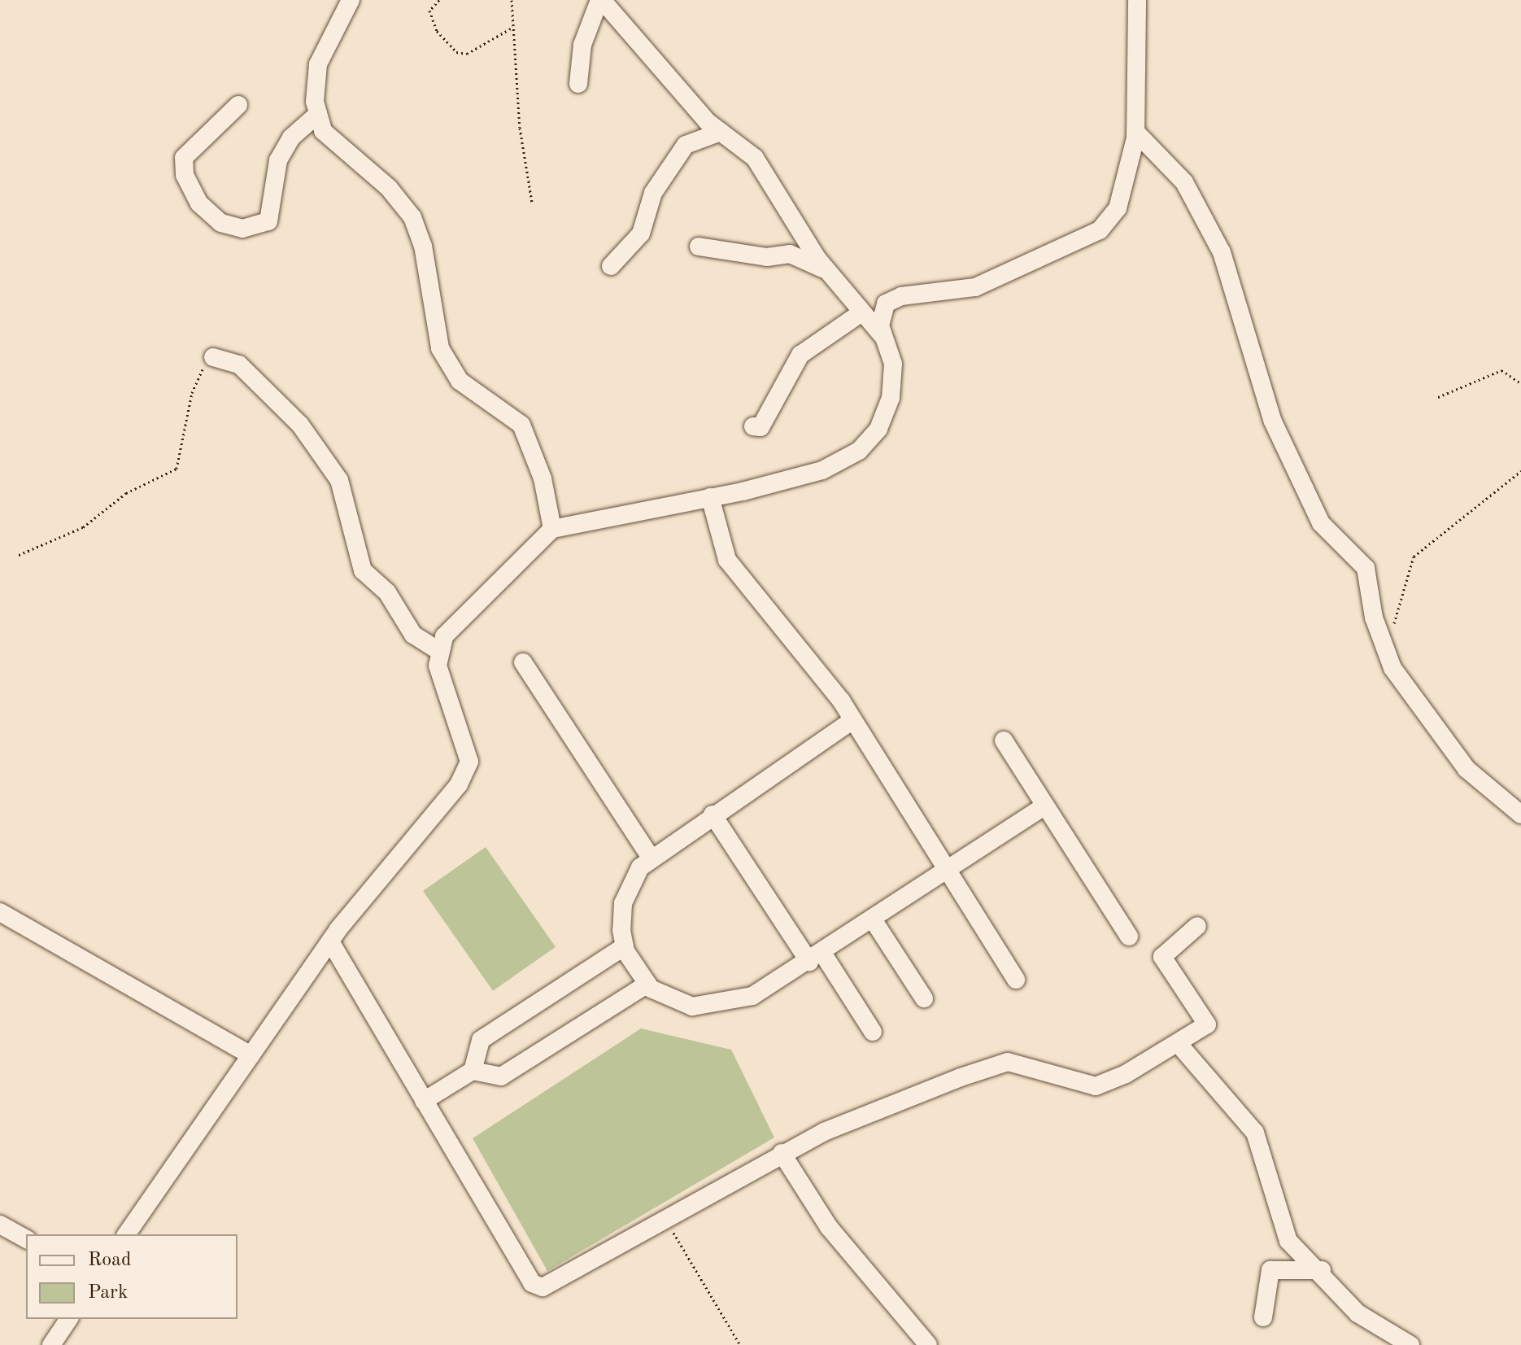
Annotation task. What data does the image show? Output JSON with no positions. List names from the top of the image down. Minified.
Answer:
{"legend":["Road","Park"]}
